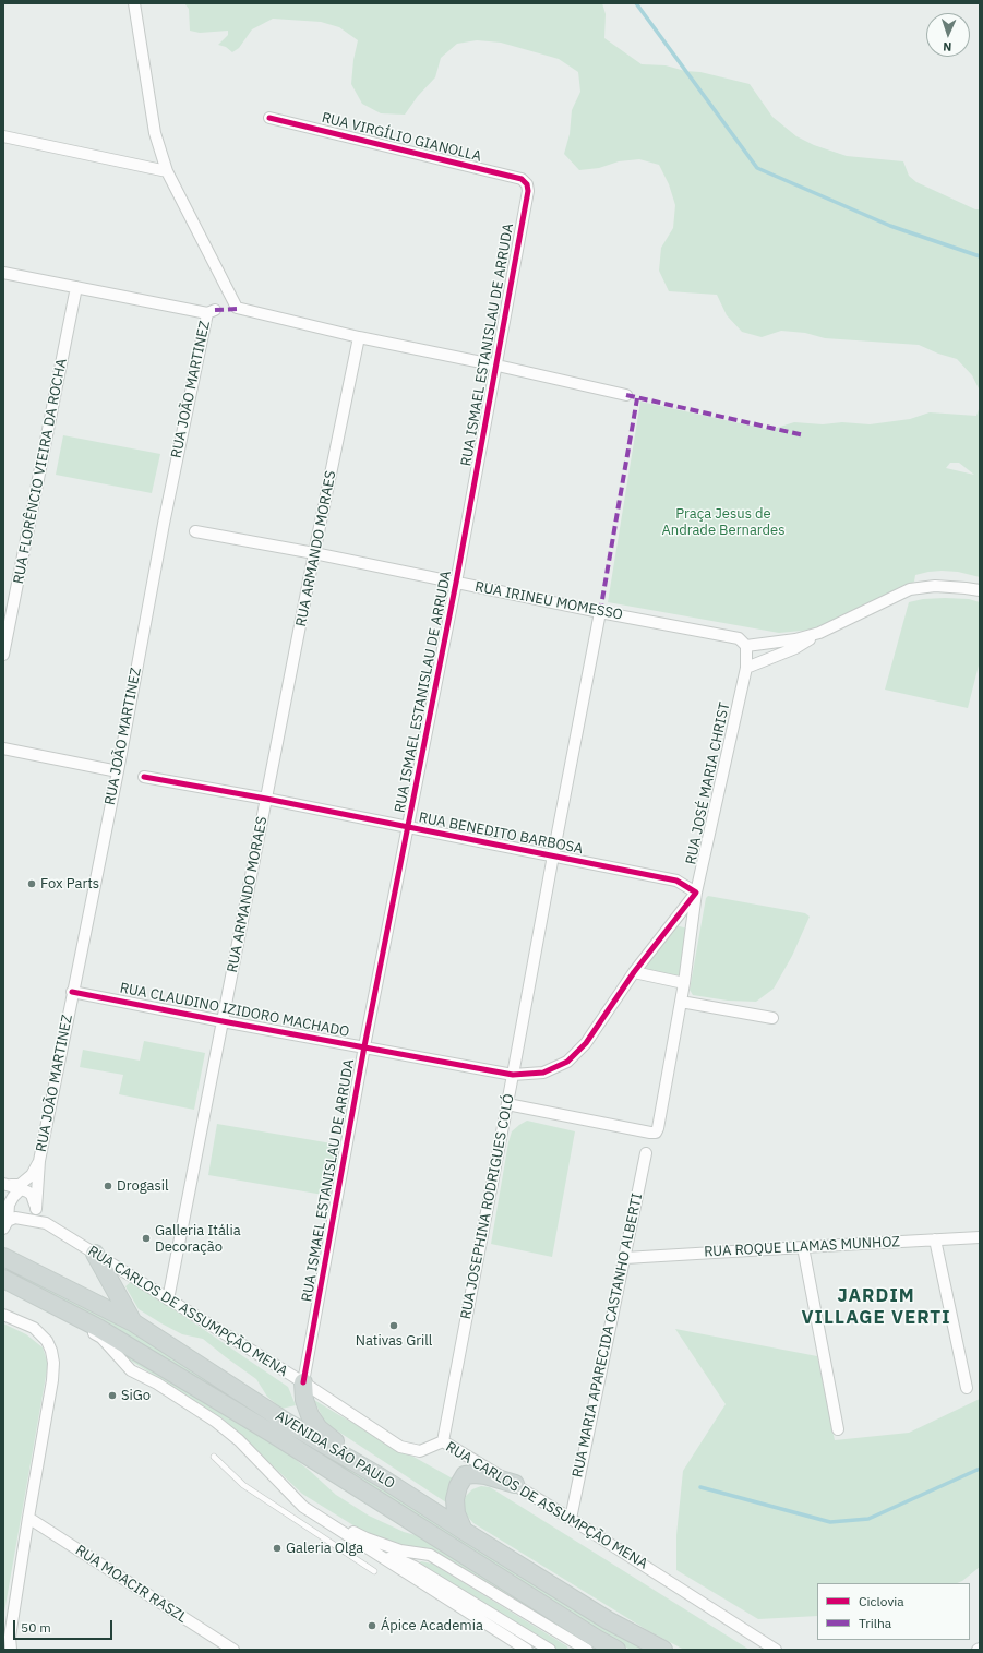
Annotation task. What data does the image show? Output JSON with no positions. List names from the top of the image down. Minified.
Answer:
{"streets":{"main road":["AVENIDA SÃO PAULO"],"street":["RUA VIRGÍLIO GIANOLLA","RUA ISMAEL ESTANISLAU DE ARRUDA","RUA JOÃO MARTINEZ","RUA FLORÊNCIO VIEIRA DA ROCHA","RUA ARMANDO MORAES","RUA IRINEU MOMESSO","RUA JOSÉ MARIA CHRIST","RUA BENEDITO BARBOSA","RUA CLAUDINO IZIDORO MACHADO","RUA JOSEPHINA RODRIGUES COLÓ","RUA ROQUE LLAMAS MUNHOZ","RUA CARLOS DE ASSUMPÇÃO MENA","RUA MARIA APARECIDA CASTANHO ALBERTI","RUA MOACIR RASZL"]},"crossings":[["RUA VIRGÍLIO GIANOLLA","RUA ISMAEL ESTANISLAU DE ARRUDA"],["RUA ISMAEL ESTANISLAU DE ARRUDA","RUA IRINEU MOMESSO"],["RUA ISMAEL ESTANISLAU DE ARRUDA","RUA BENEDITO BARBOSA"],["RUA ISMAEL ESTANISLAU DE ARRUDA","RUA CLAUDINO IZIDORO MACHADO"],["RUA ISMAEL ESTANISLAU DE ARRUDA","RUA CARLOS DE ASSUMPÇÃO MENA"],["RUA JOÃO MARTINEZ","RUA FLORÊNCIO VIEIRA DA ROCHA"],["RUA JOÃO MARTINEZ","RUA CLAUDINO IZIDORO MACHADO"],["RUA ARMANDO MORAES","RUA IRINEU MOMESSO"],["RUA ARMANDO MORAES","RUA BENEDITO BARBOSA"],["RUA ARMANDO MORAES","RUA CLAUDINO IZIDORO MACHADO"],["RUA ARMANDO MORAES","RUA CARLOS DE ASSUMPÇÃO MENA"],["RUA IRINEU MOMESSO","RUA JOSÉ MARIA CHRIST"],["RUA IRINEU MOMESSO","RUA JOSEPHINA RODRIGUES COLÓ"],["RUA JOSÉ MARIA CHRIST","RUA BENEDITO BARBOSA"],["RUA JOSÉ MARIA CHRIST","RUA CLAUDINO IZIDORO MACHADO"],["RUA JOSÉ MARIA CHRIST","RUA JOSEPHINA RODRIGUES COLÓ"],["RUA BENEDITO BARBOSA","RUA CLAUDINO IZIDORO MACHADO"],["RUA BENEDITO BARBOSA","RUA JOSEPHINA RODRIGUES COLÓ"],["RUA CLAUDINO IZIDORO MACHADO","RUA JOSEPHINA RODRIGUES COLÓ"],["RUA JOSEPHINA RODRIGUES COLÓ","RUA CARLOS DE ASSUMPÇÃO MENA"],["RUA ROQUE LLAMAS MUNHOZ","RUA MARIA APARECIDA CASTANHO ALBERTI"],["RUA CARLOS DE ASSUMPÇÃO MENA","RUA MARIA APARECIDA CASTANHO ALBERTI"]],"districts":["JARDIM VILLAGE VERTI"],"parks":["Praça Jesus de Andrade Bernardes"],"places":["Fox Parts","Drogasil","Galleria Itália Decoração","Nativas Grill","SiGo","Galeria Olga","Ápice Academia"],"legend":["Ciclovia","Trilha"],"scale_bar":"50 m","north":"bottom"}
